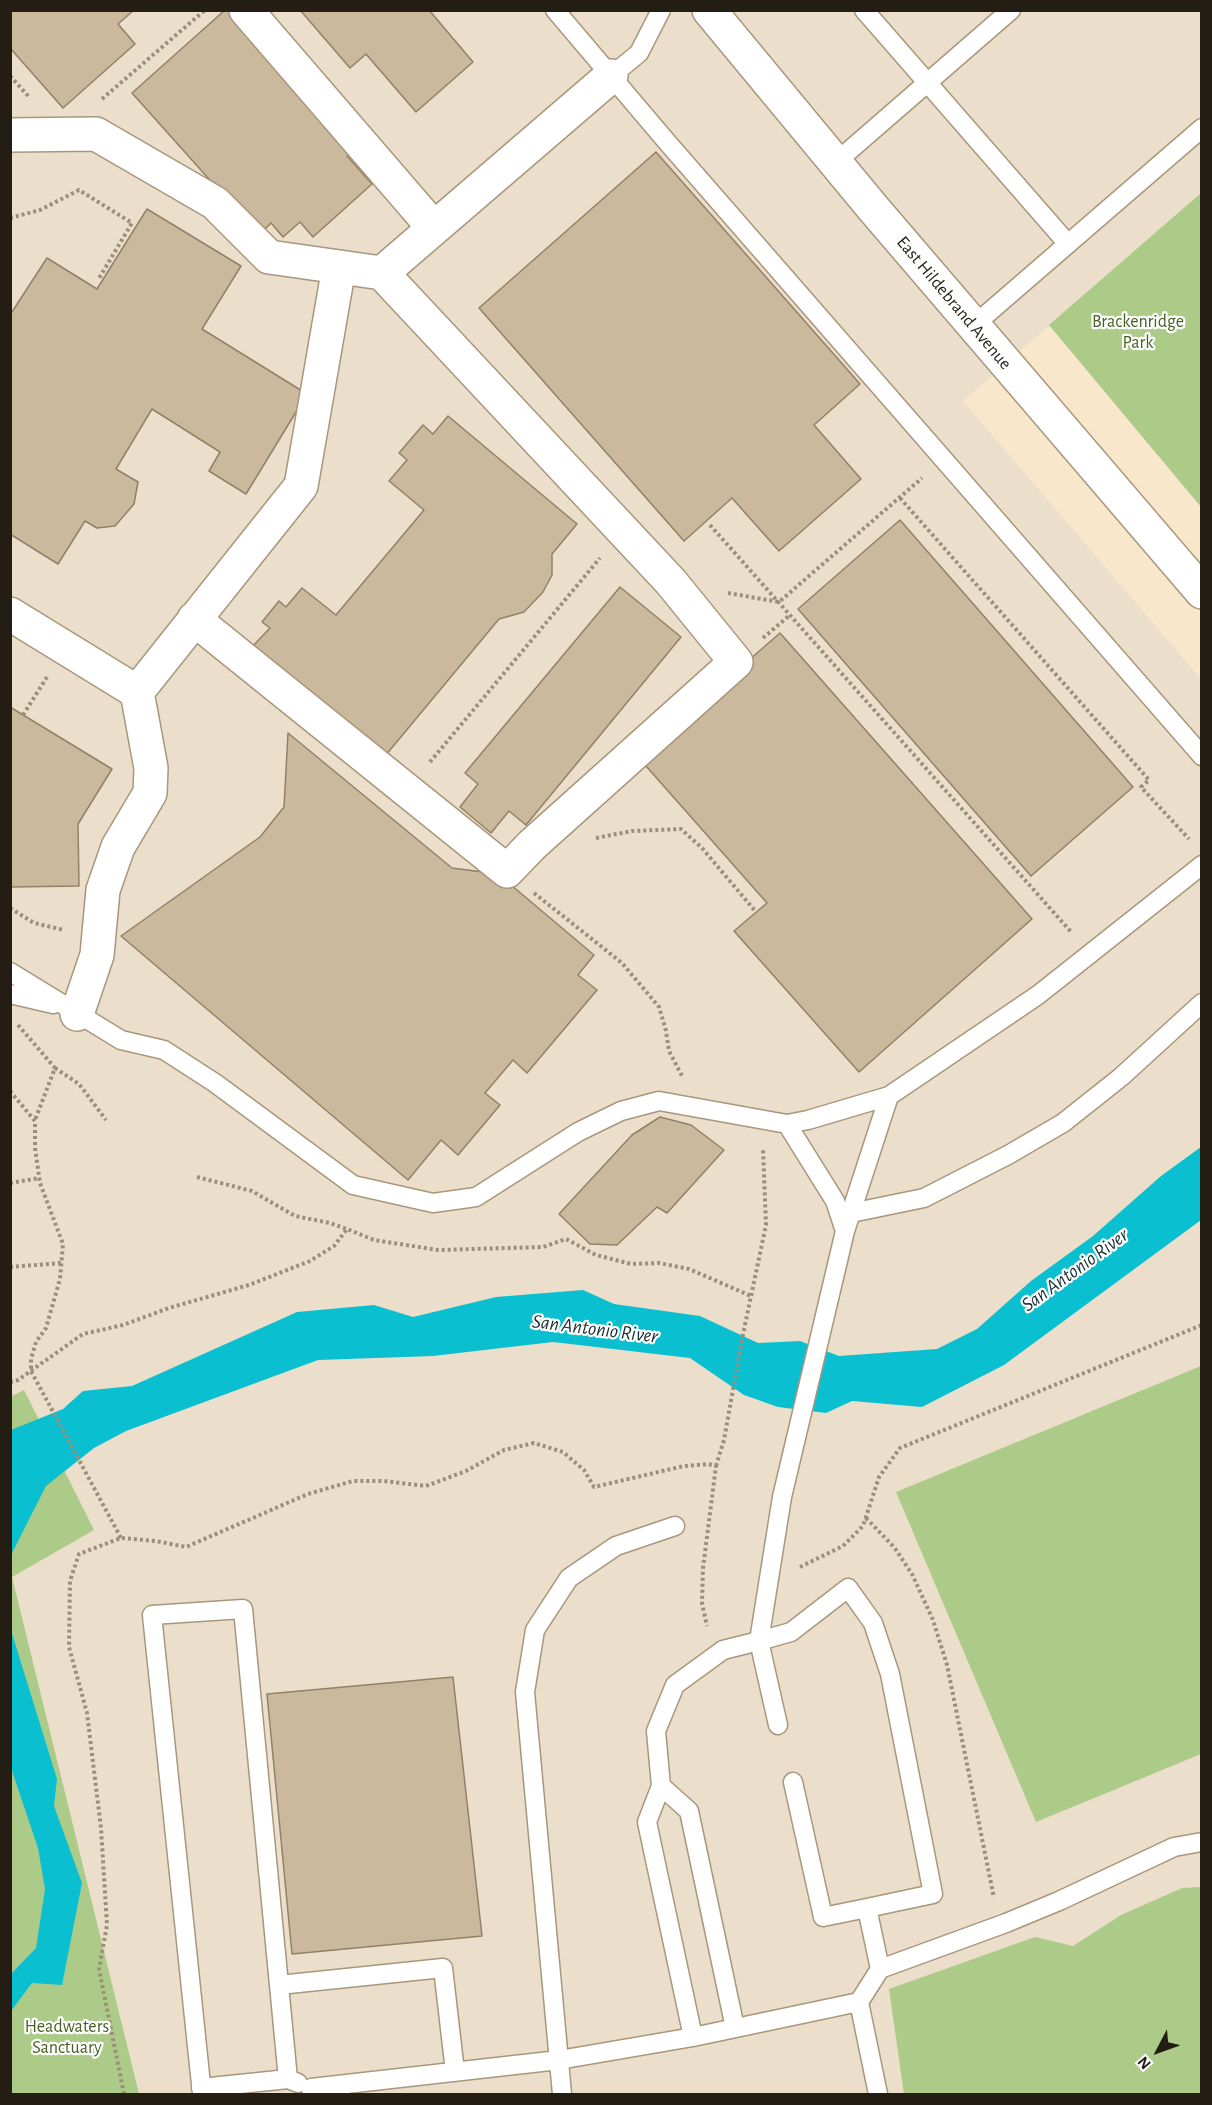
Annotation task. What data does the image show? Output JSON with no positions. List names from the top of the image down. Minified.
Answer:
{"streets":{"street":["East Hildebrand Avenue"]},"water":["San Antonio River"],"parks":["Brackenridge Park","Headwaters Sanctuary"],"north":"bottom left"}
